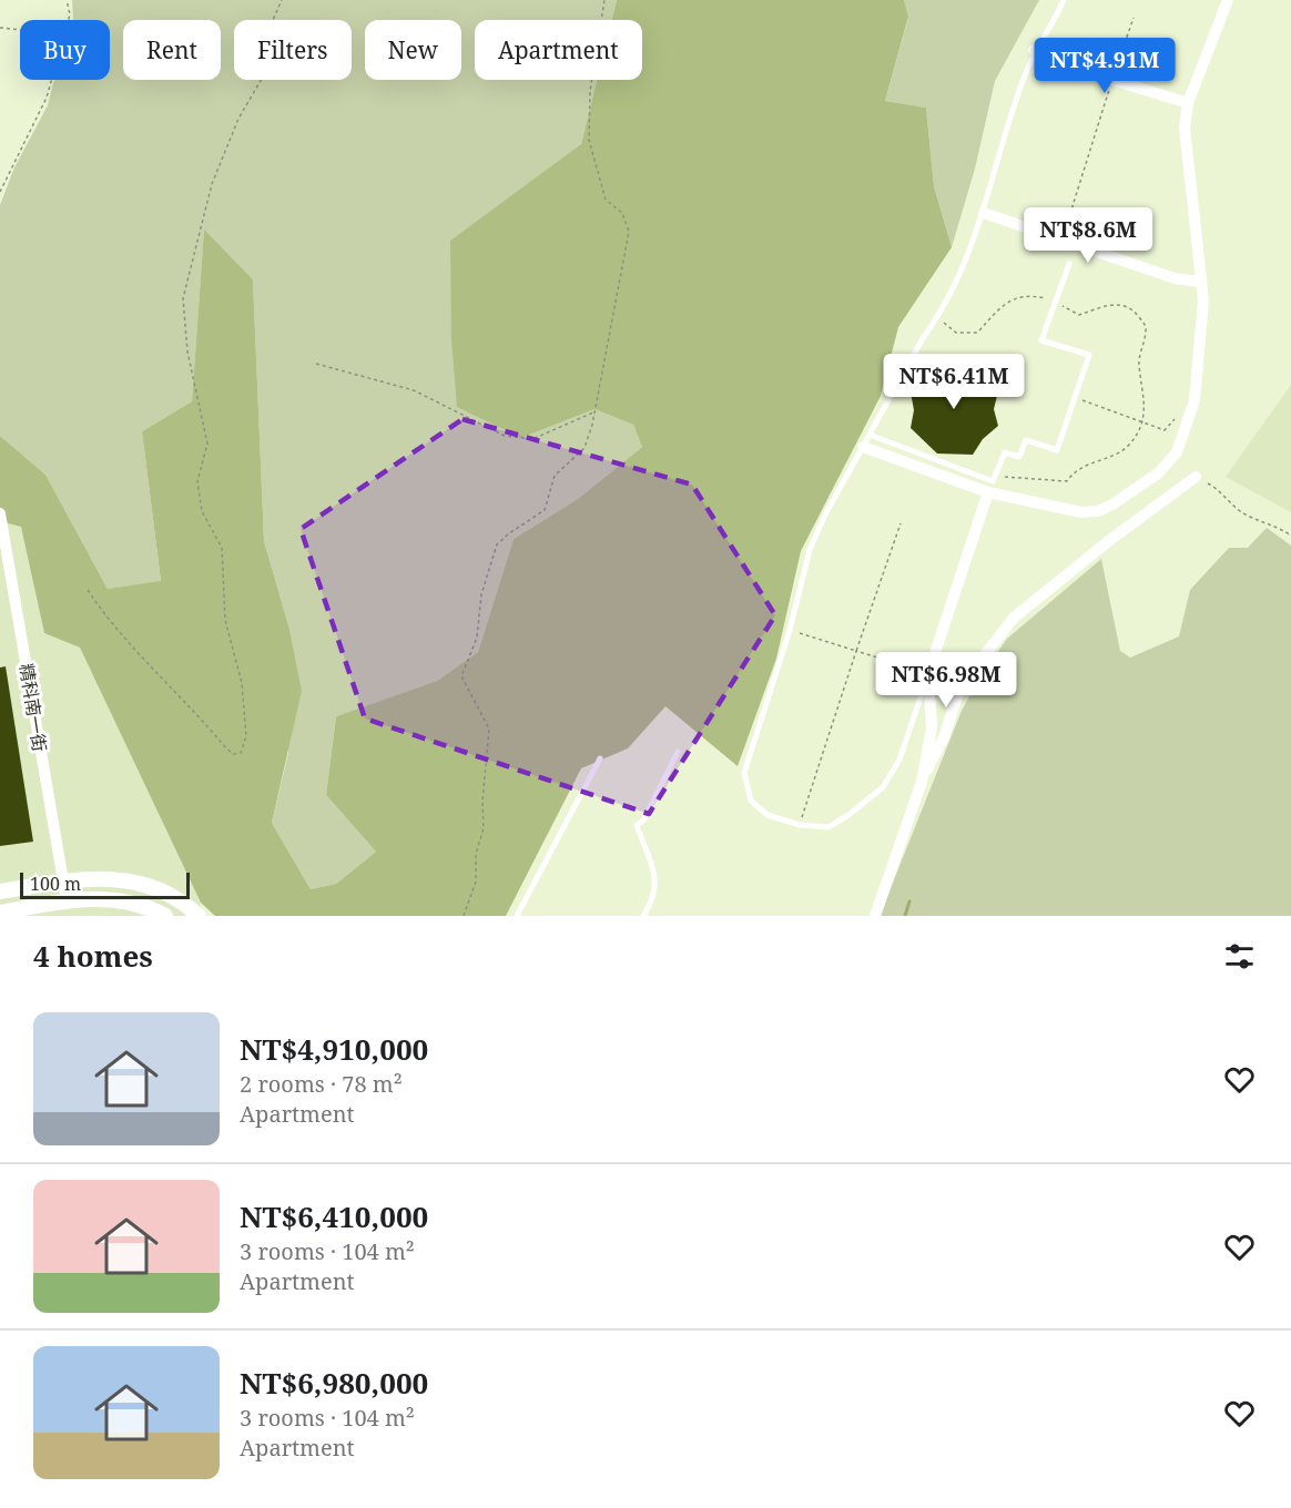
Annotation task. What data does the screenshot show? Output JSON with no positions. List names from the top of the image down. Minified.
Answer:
{"streets":{"street":["精科南一街"]},"scale_bar":"100 m","page":{"chip":["Buy","Rent","Filters","New","Apartment"],"price":["NT$4.91M","NT$8.6M","NT$6.41M","NT$6.98M"],"scale":"100 m","heading":"4 homes","list":[{"name":"NT$4,910,000","note":"2 rooms · 78 m² · Apartment"},{"name":"NT$6,410,000","note":"3 rooms · 104 m² · Apartment"},{"name":"NT$6,980,000","note":"3 rooms · 104 m² · Apartment"}]}}
